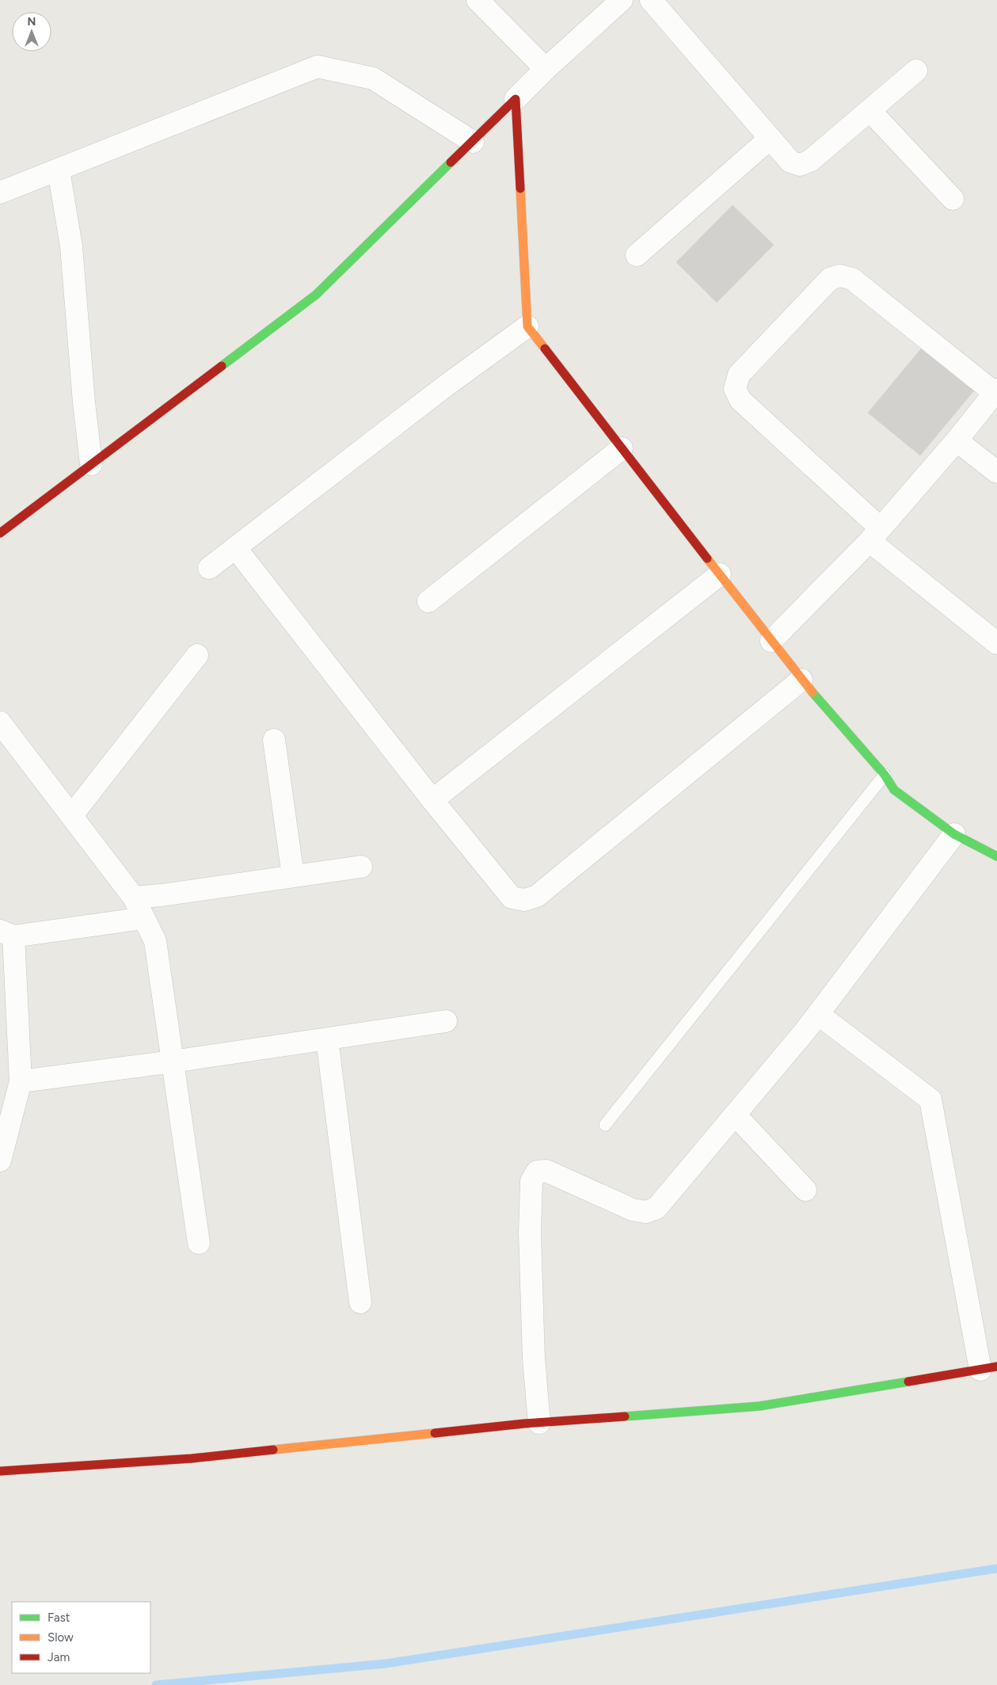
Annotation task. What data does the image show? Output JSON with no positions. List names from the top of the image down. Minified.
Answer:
{"legend":["Fast","Slow","Jam"],"north":"top"}
